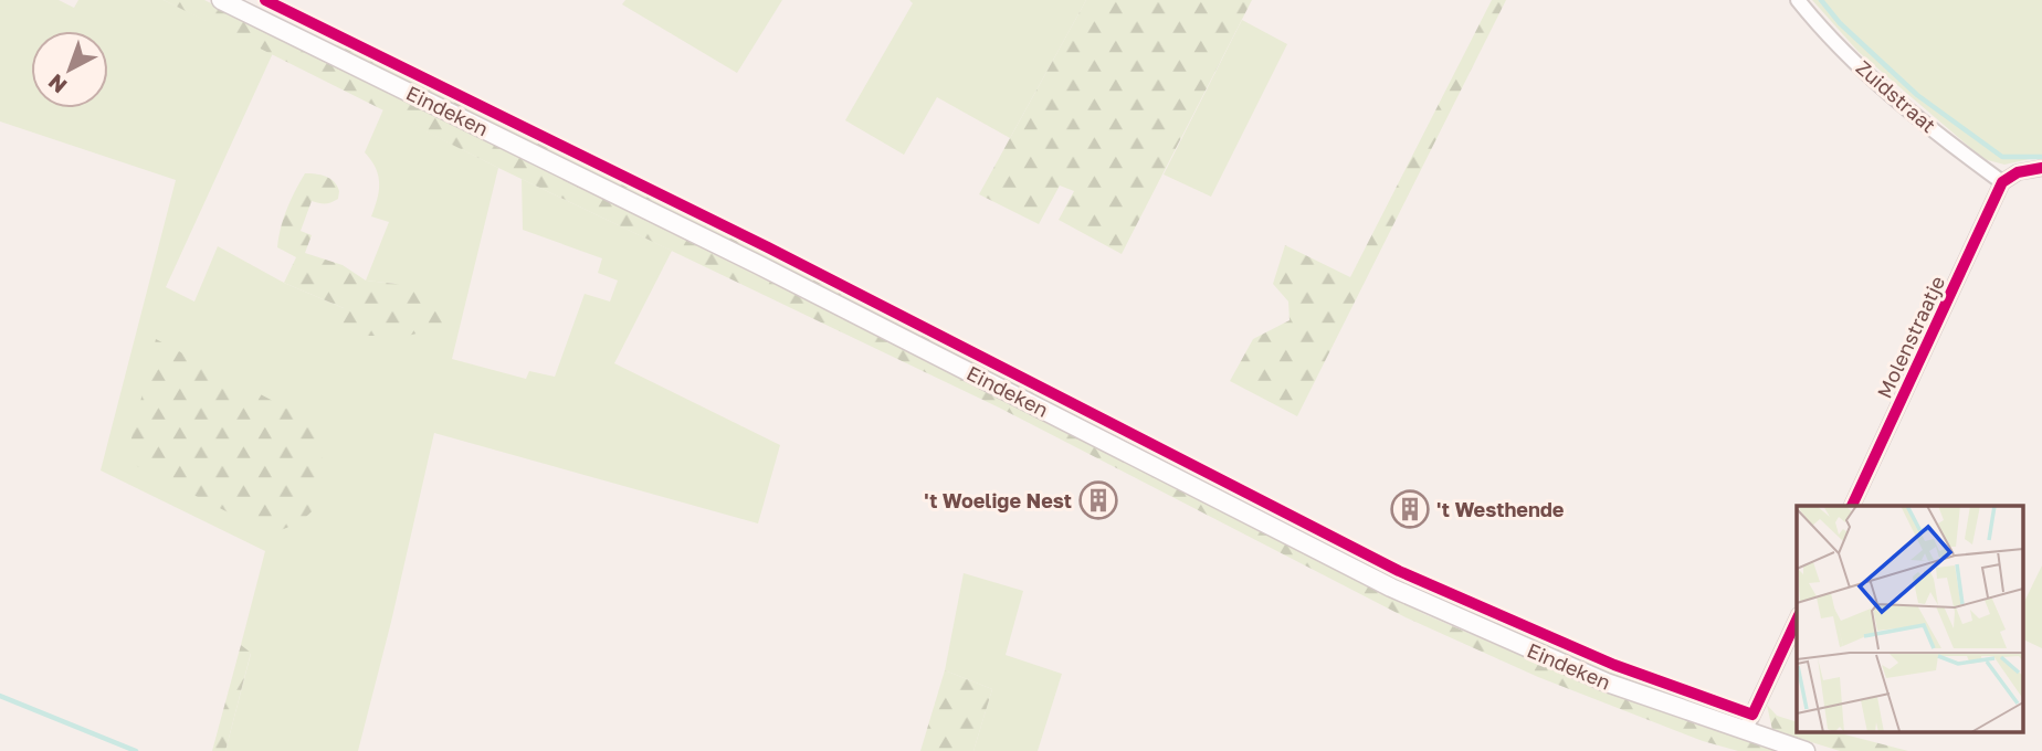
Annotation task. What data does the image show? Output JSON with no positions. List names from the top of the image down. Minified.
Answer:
{"streets":{"street":["Zuidstraat","Eindeken","Molenstraatje"]},"crossings":[["Zuidstraat","Molenstraatje"]],"places":{"building":["'t Woelige Nest","'t Westhende"]},"north":"bottom left"}
